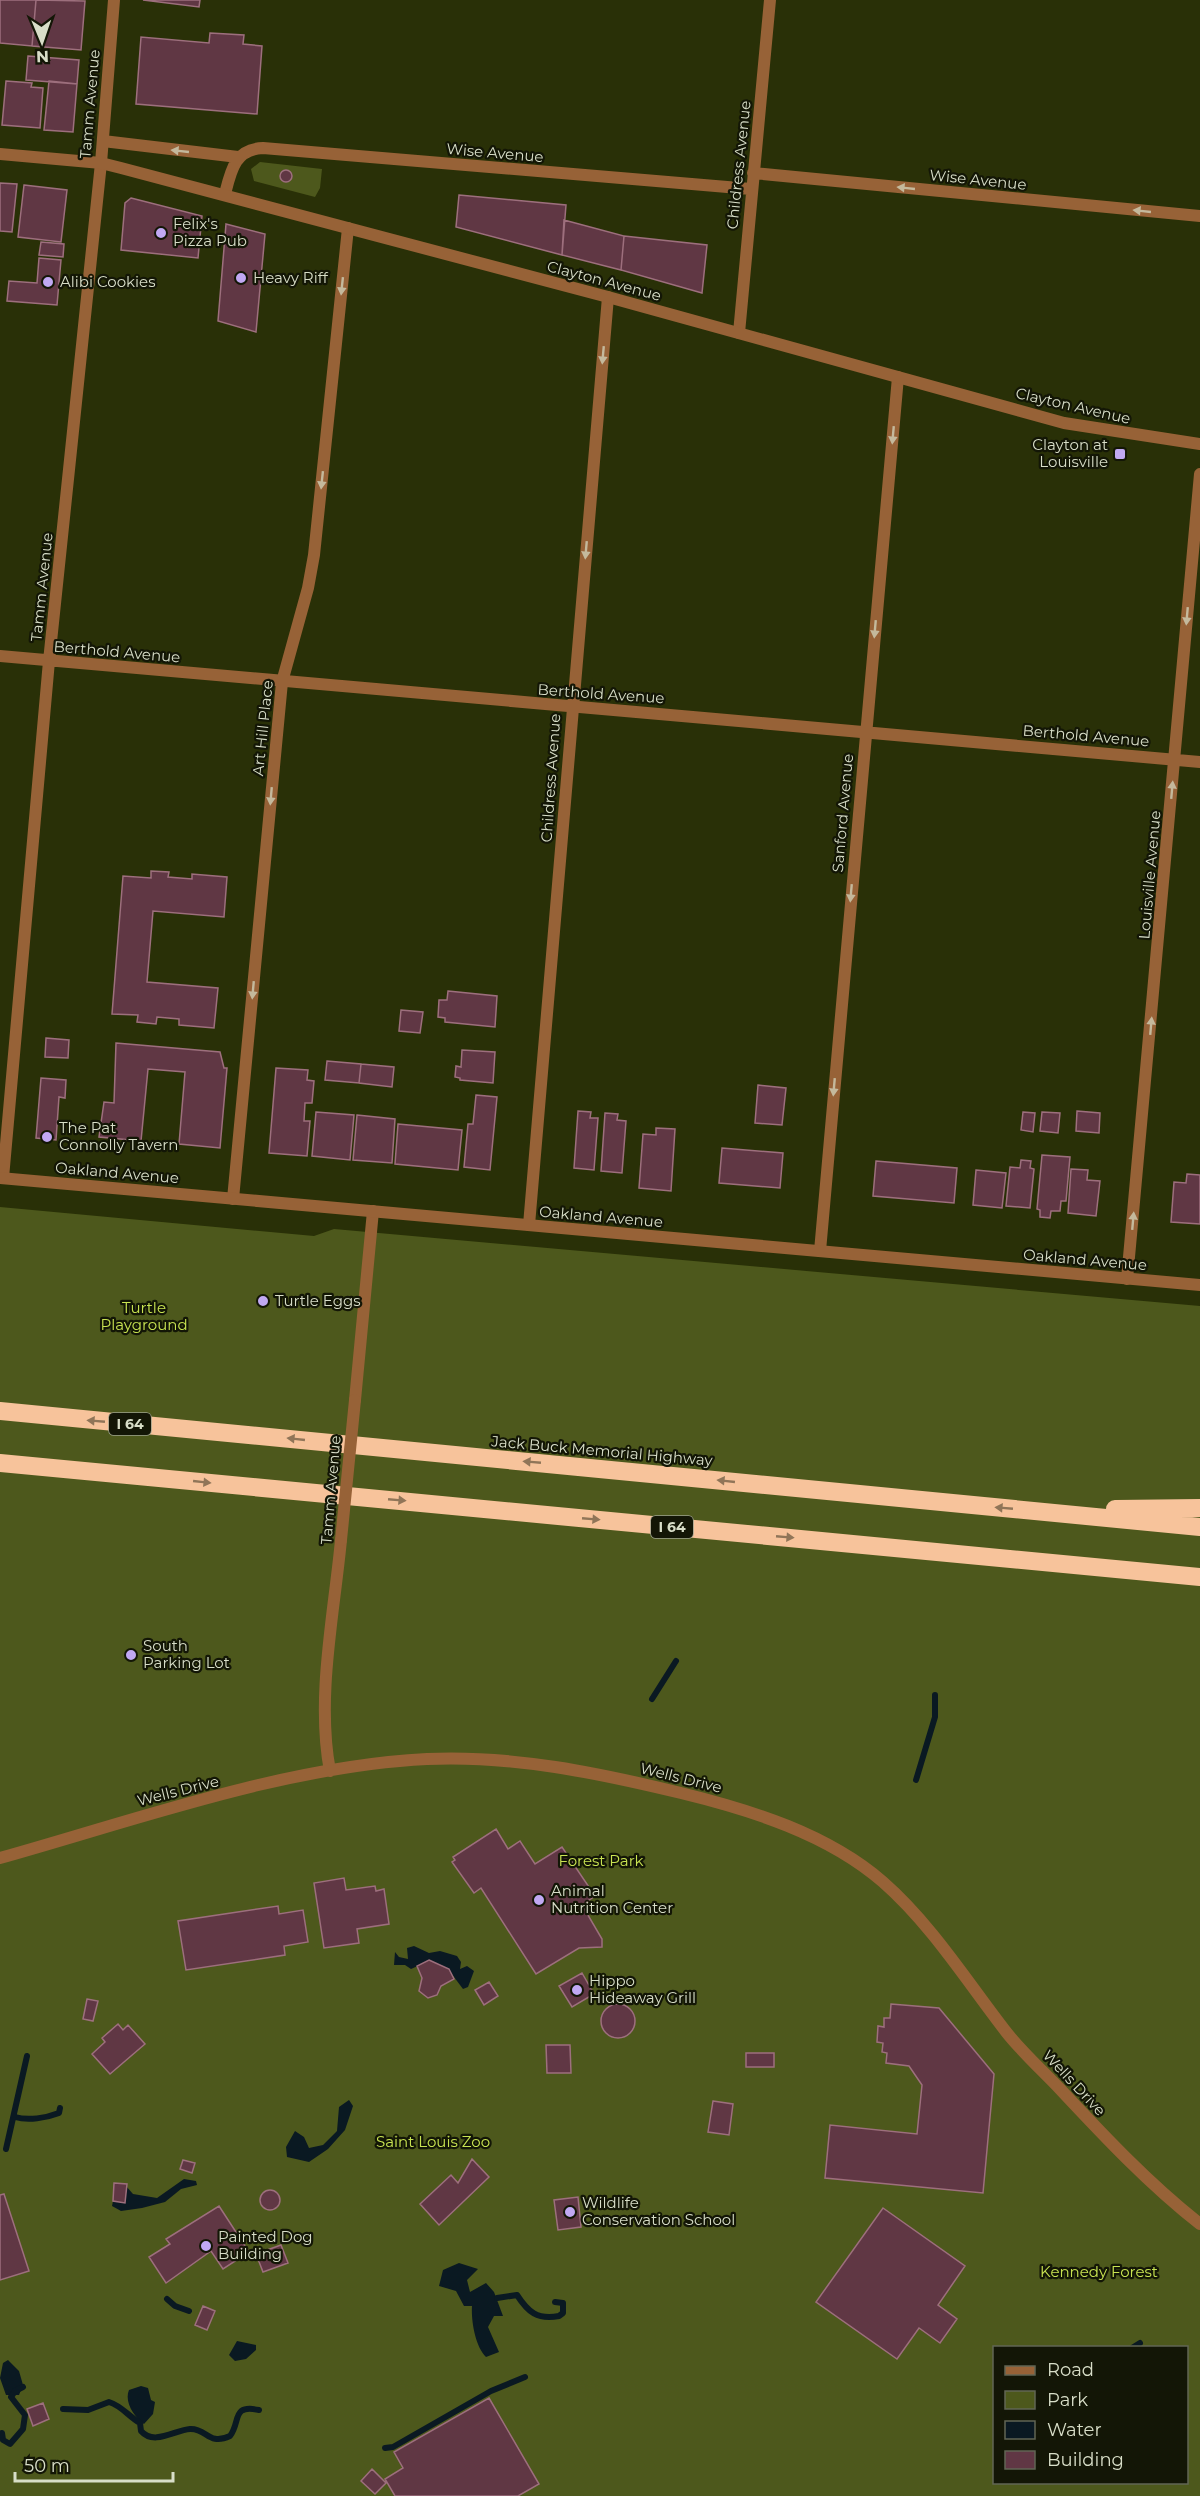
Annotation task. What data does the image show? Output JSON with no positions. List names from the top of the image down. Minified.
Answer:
{"streets":{"highway":["I 64","Jack Buck Memorial Highway"],"street":["Tamm Avenue","Wise Avenue","Childress Avenue","Clayton Avenue","Berthold Avenue","Art Hill Place","Sanford Avenue","Louisville Avenue","Oakland Avenue","Wells Drive"]},"crossings":[["Tamm Avenue","Wise Avenue"],["Tamm Avenue","Clayton Avenue"],["Tamm Avenue","Berthold Avenue"],["Tamm Avenue","Oakland Avenue"],["Tamm Avenue","Wells Drive"],["Wise Avenue","Childress Avenue"],["Childress Avenue","Clayton Avenue"],["Childress Avenue","Berthold Avenue"],["Childress Avenue","Oakland Avenue"],["Clayton Avenue","Art Hill Place"],["Clayton Avenue","Sanford Avenue"],["Berthold Avenue","Art Hill Place"],["Berthold Avenue","Sanford Avenue"],["Berthold Avenue","Louisville Avenue"],["Art Hill Place","Oakland Avenue"],["Sanford Avenue","Oakland Avenue"],["Louisville Avenue","Oakland Avenue"]],"one_way":["Wise Avenue","Art Hill Place","Sanford Avenue"],"parks":["Turtle Playground","Forest Park","Saint Louis Zoo","Kennedy Forest"],"places":{"other":["Felix's Pizza Pub","Heavy Riff","Alibi Cookies","The Pat Connolly Tavern","Turtle Eggs","South Parking Lot","Animal Nutrition Center","Hippo Hideaway Grill","Wildlife Conservation School","Painted Dog Building"],"transit":["Clayton at Louisville"]},"legend":["Road","Park","Water","Building"],"scale_bar":"50 m","north":"bottom"}
